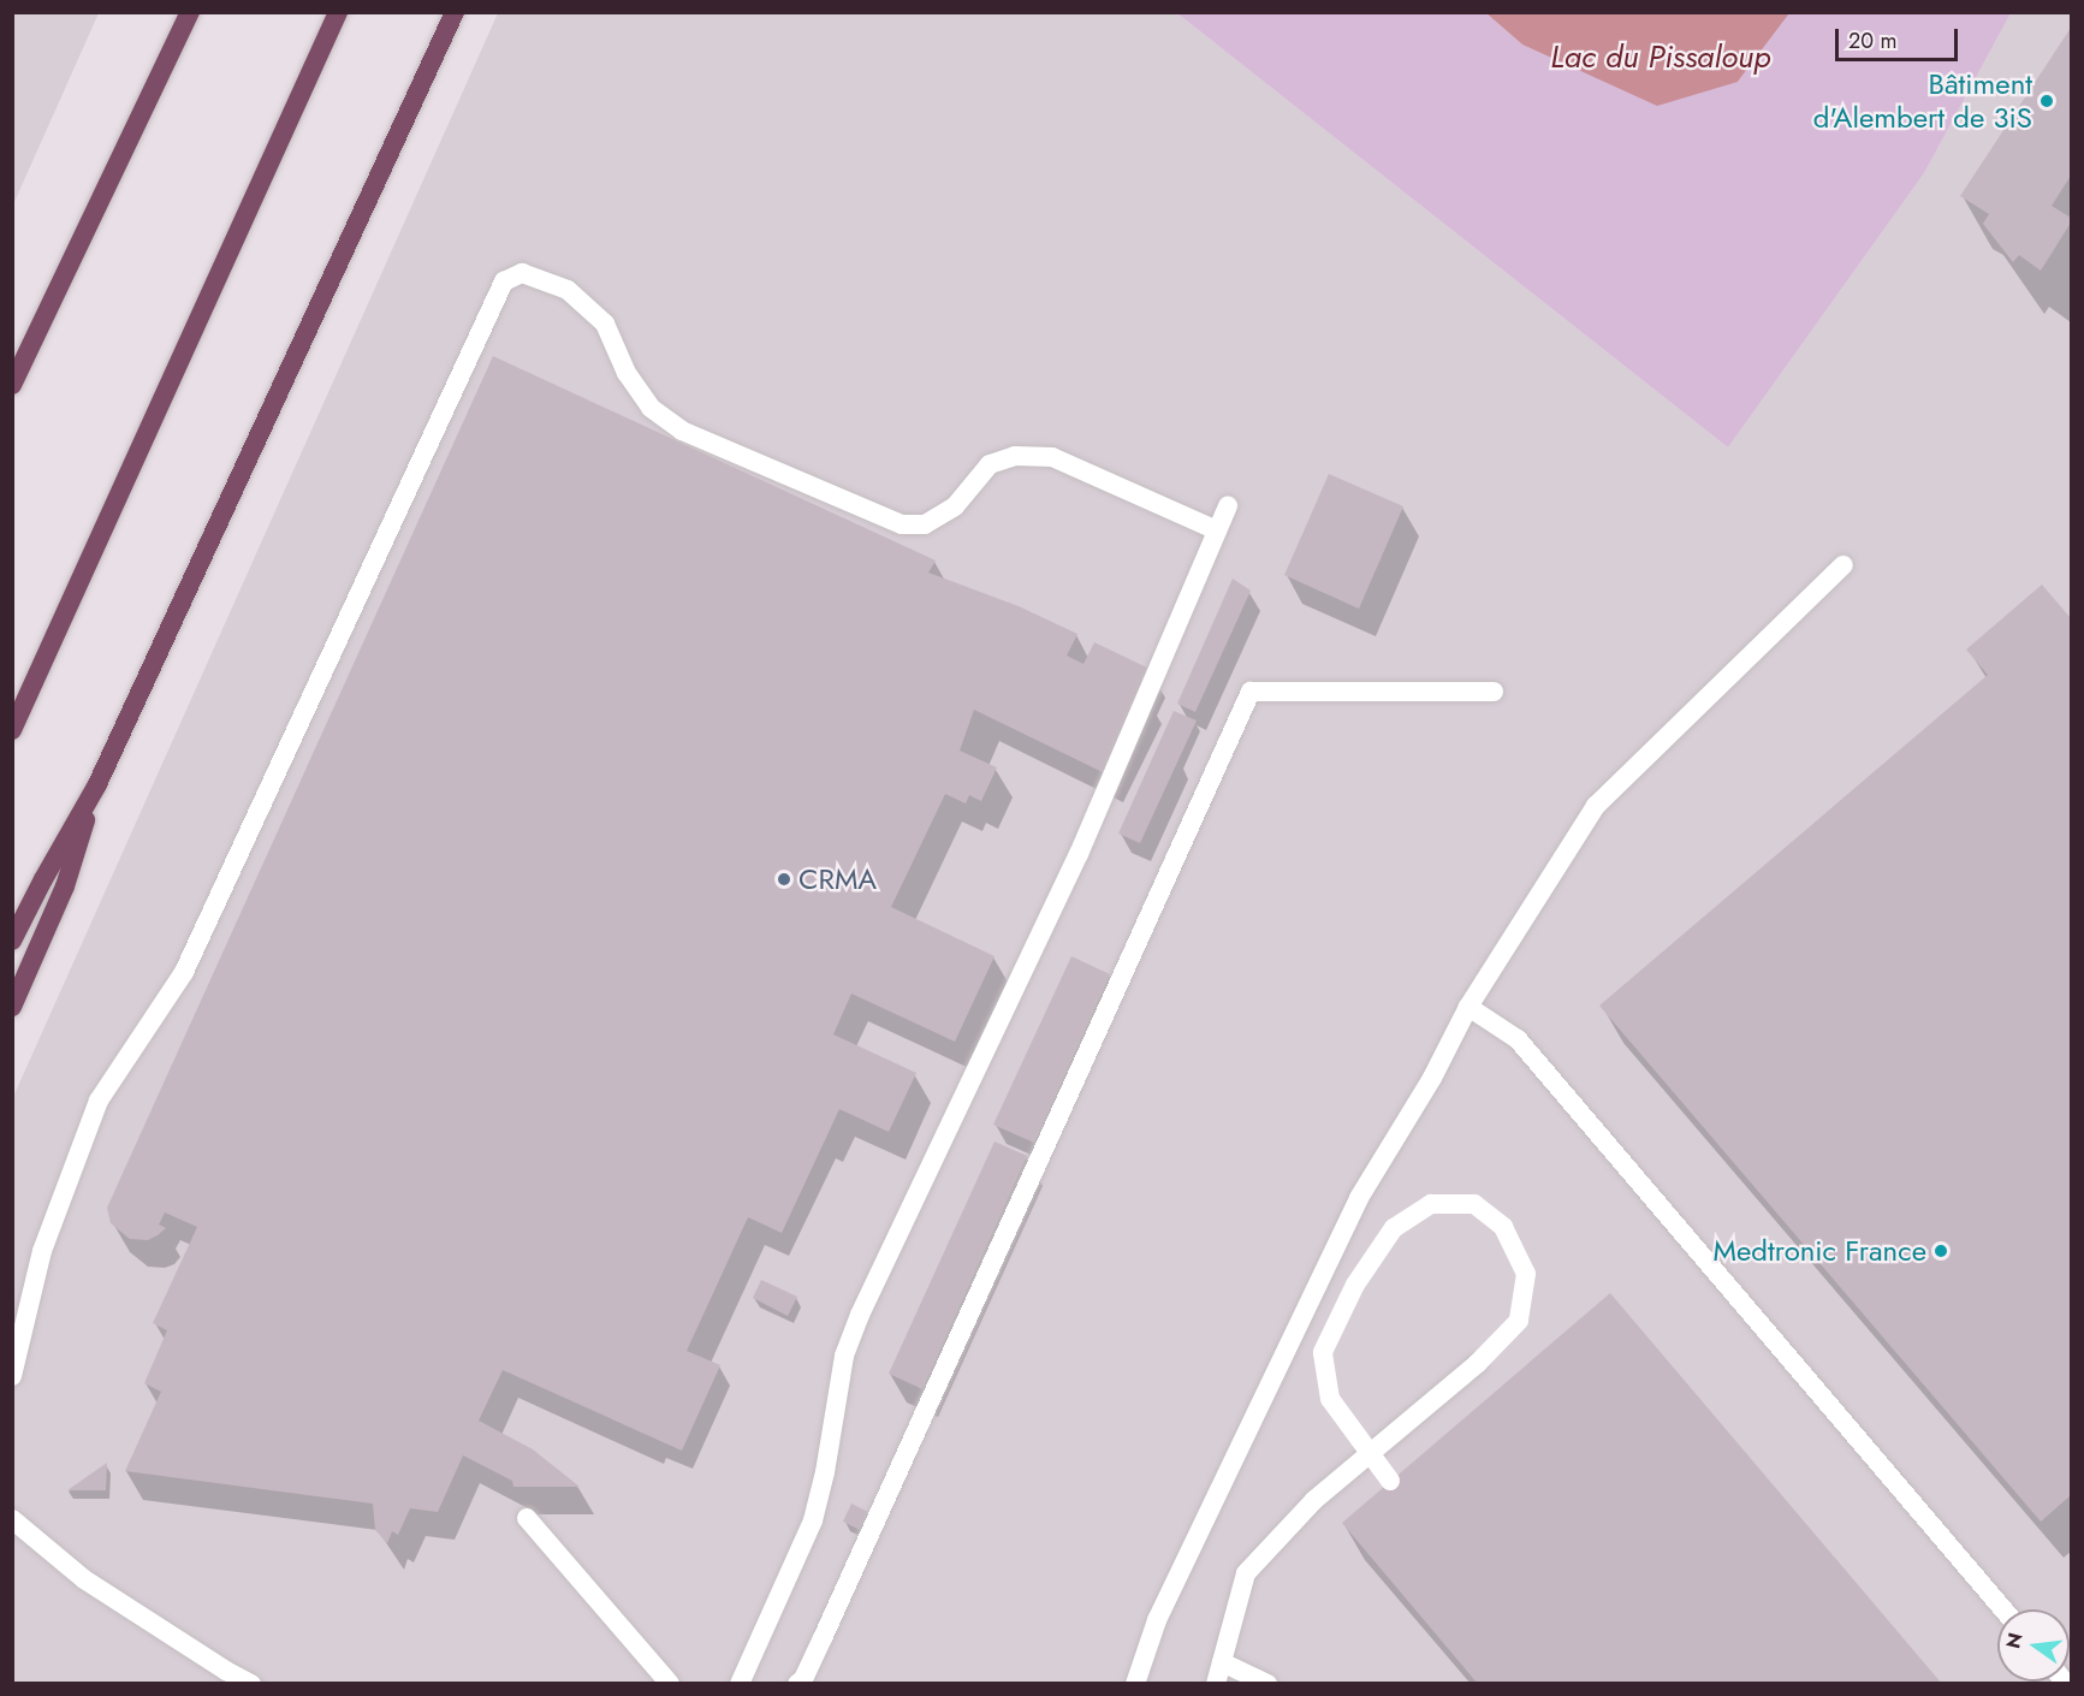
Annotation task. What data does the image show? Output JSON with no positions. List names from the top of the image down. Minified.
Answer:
{"water":["Lac du Pissaloup"],"places":["Bâtiment d'Alembert de 3iS","CRMA","Medtronic France"],"scale_bar":"20 m","north":"left"}
